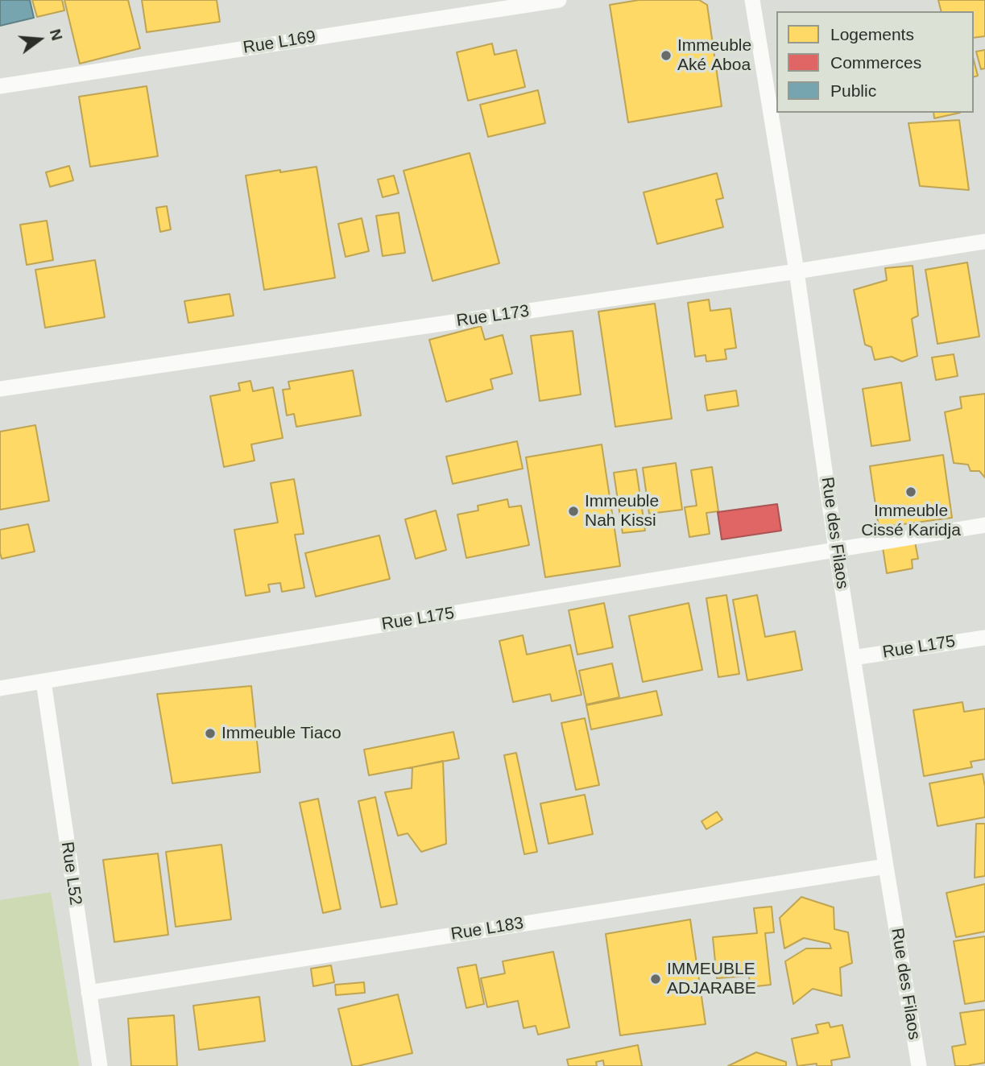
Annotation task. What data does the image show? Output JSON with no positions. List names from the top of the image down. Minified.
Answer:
{"streets":{"street":["Rue L169","Rue L173","Rue des Filaos","Rue L175","Rue L52","Rue L183"]},"crossings":[["Rue L173","Rue des Filaos"],["Rue des Filaos","Rue L175"],["Rue des Filaos","Rue L183"],["Rue L175","Rue L52"],["Rue L52","Rue L183"]],"places":["Immeuble Aké Aboa","Immeuble Cissé Karidja","Immeuble Nah Kissi","Immeuble Tiaco","IMMEUBLE ADJARABE"],"legend":["Logements","Commerces","Public"],"north":"right"}
